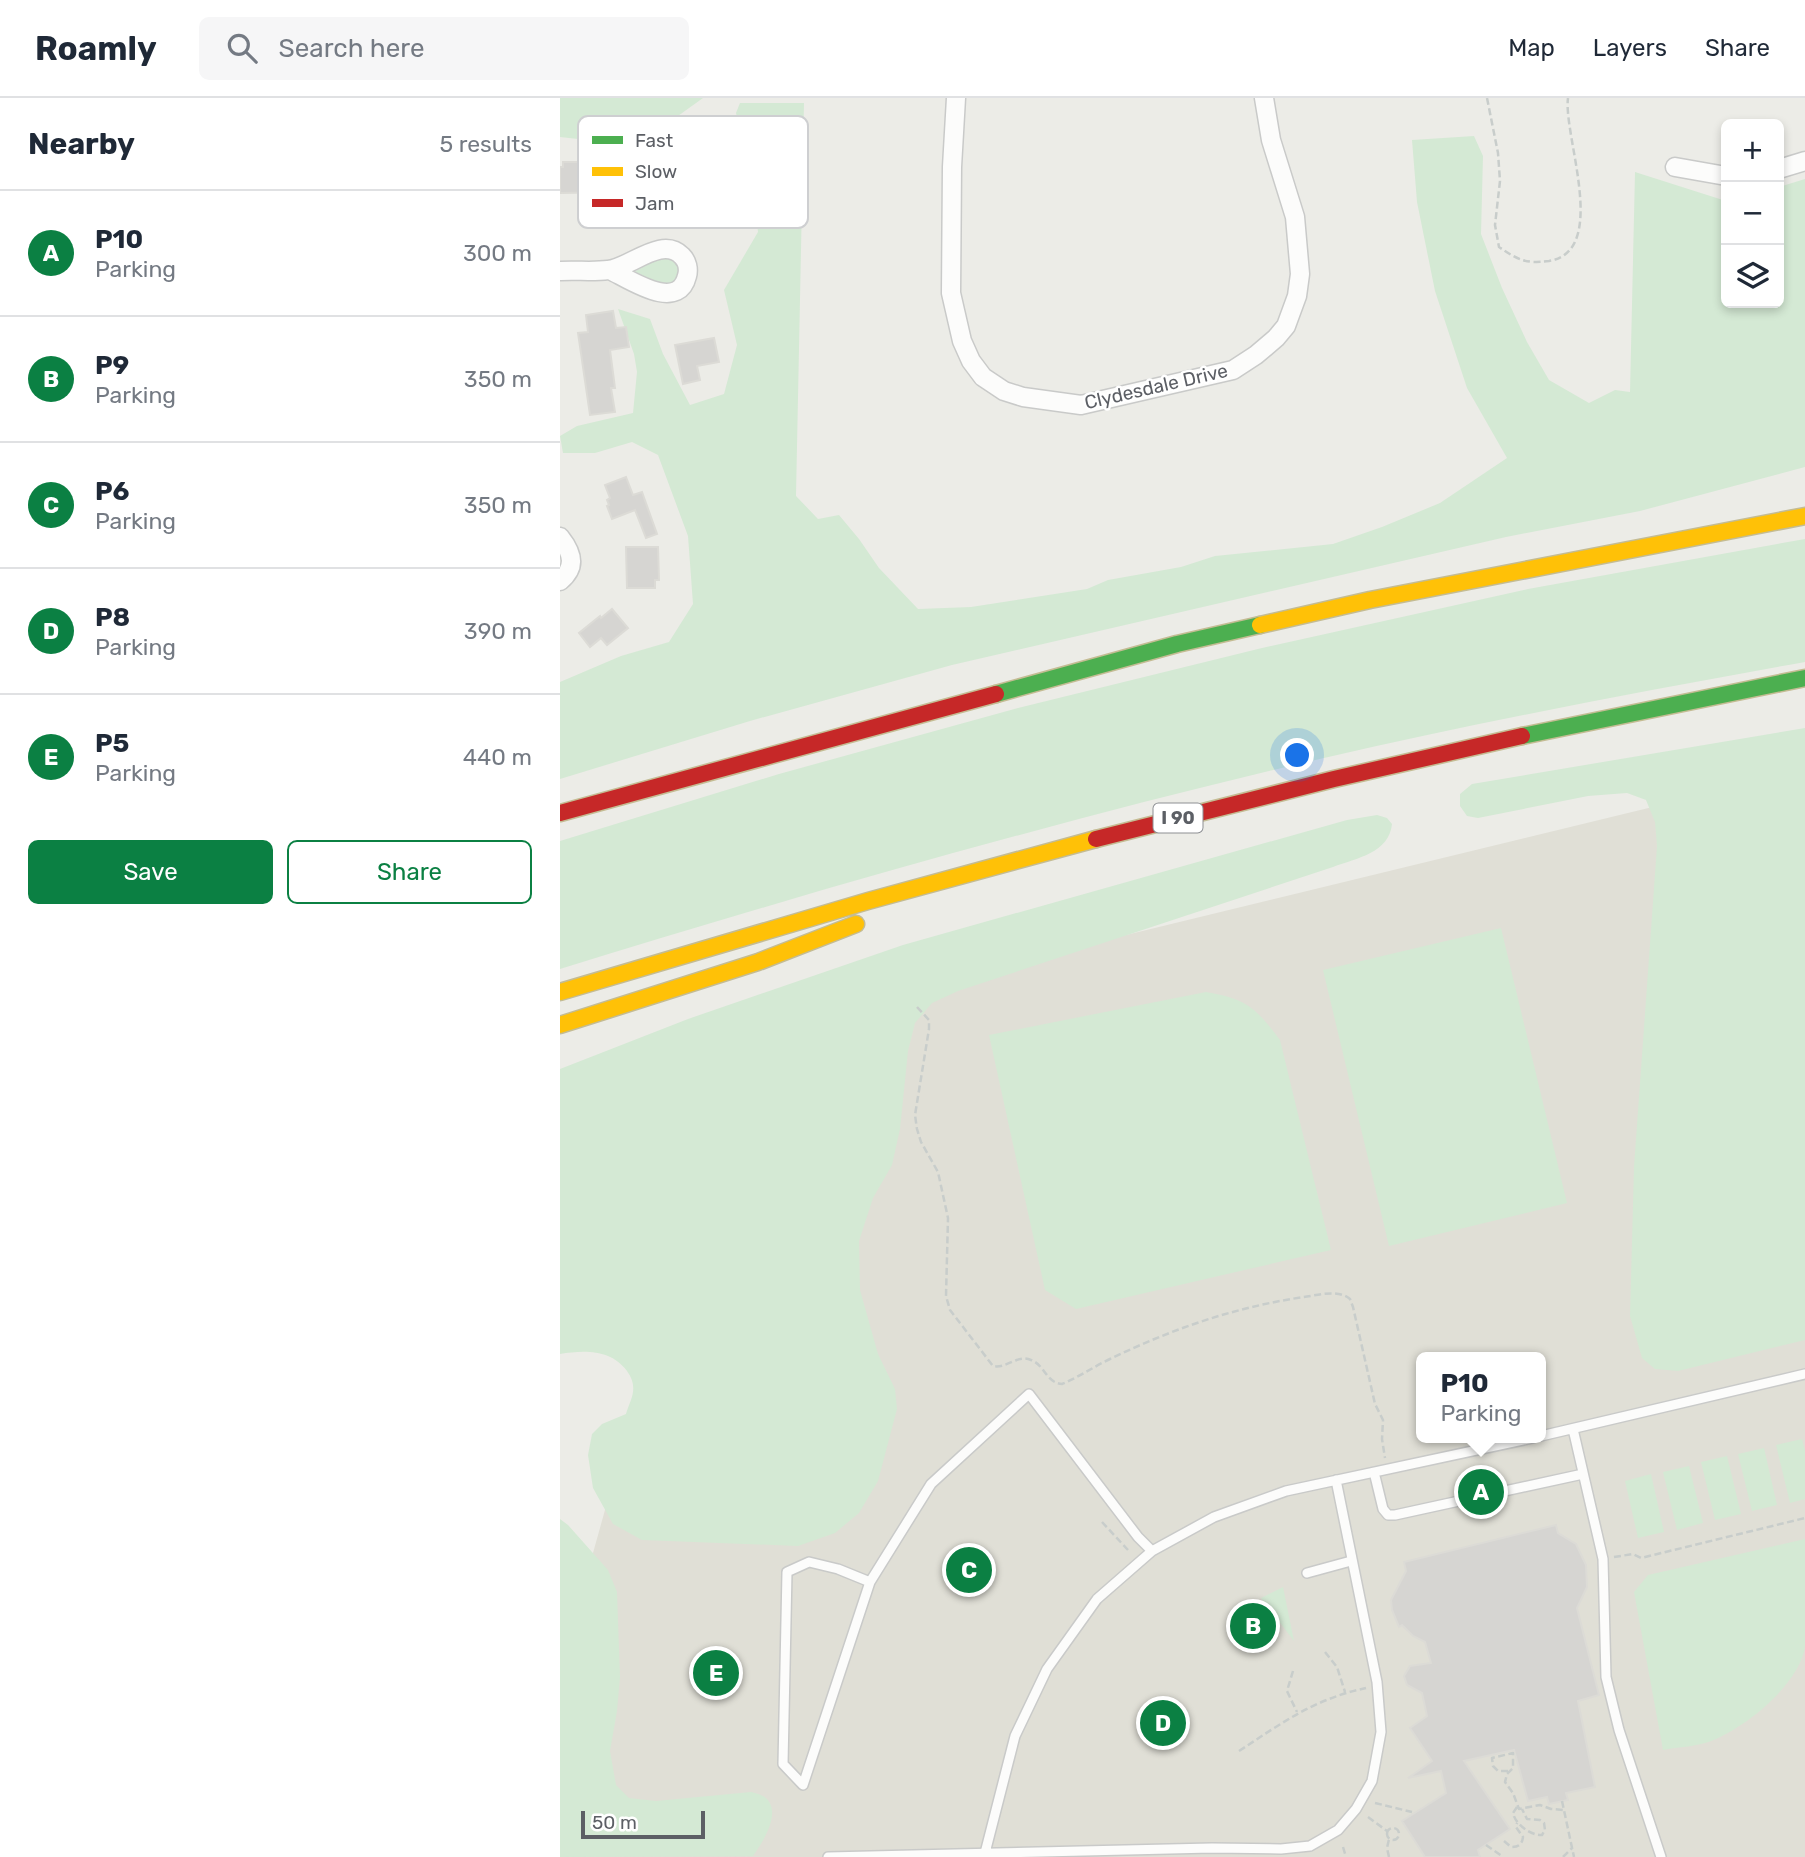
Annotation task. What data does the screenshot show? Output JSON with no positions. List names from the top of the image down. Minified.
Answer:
{"streets":{"highway":["I 90"],"street":["Clydesdale Drive"]},"legend":["Fast","Slow","Jam"],"scale_bar":"50 m","page":{"header":"Roamly","search":"Search here","nav":["Map","Layers","Share"],"heading":["Nearby","5 results"],"map_buttons":["+","−"],"list":[{"mark":"A","name":"P10","note":"Parking","value":"300 m"},{"mark":"B","name":"P9","note":"Parking","value":"350 m"},{"mark":"C","name":"P6","note":"Parking","value":"350 m"},{"mark":"D","name":"P8","note":"Parking","value":"390 m"},{"mark":"E","name":"P5","note":"Parking","value":"440 m"}],"buttons":["Save","Share"],"popup":["P10","Parking"],"pins":["A","C","B","E","D"],"scale":"50 m"}}
